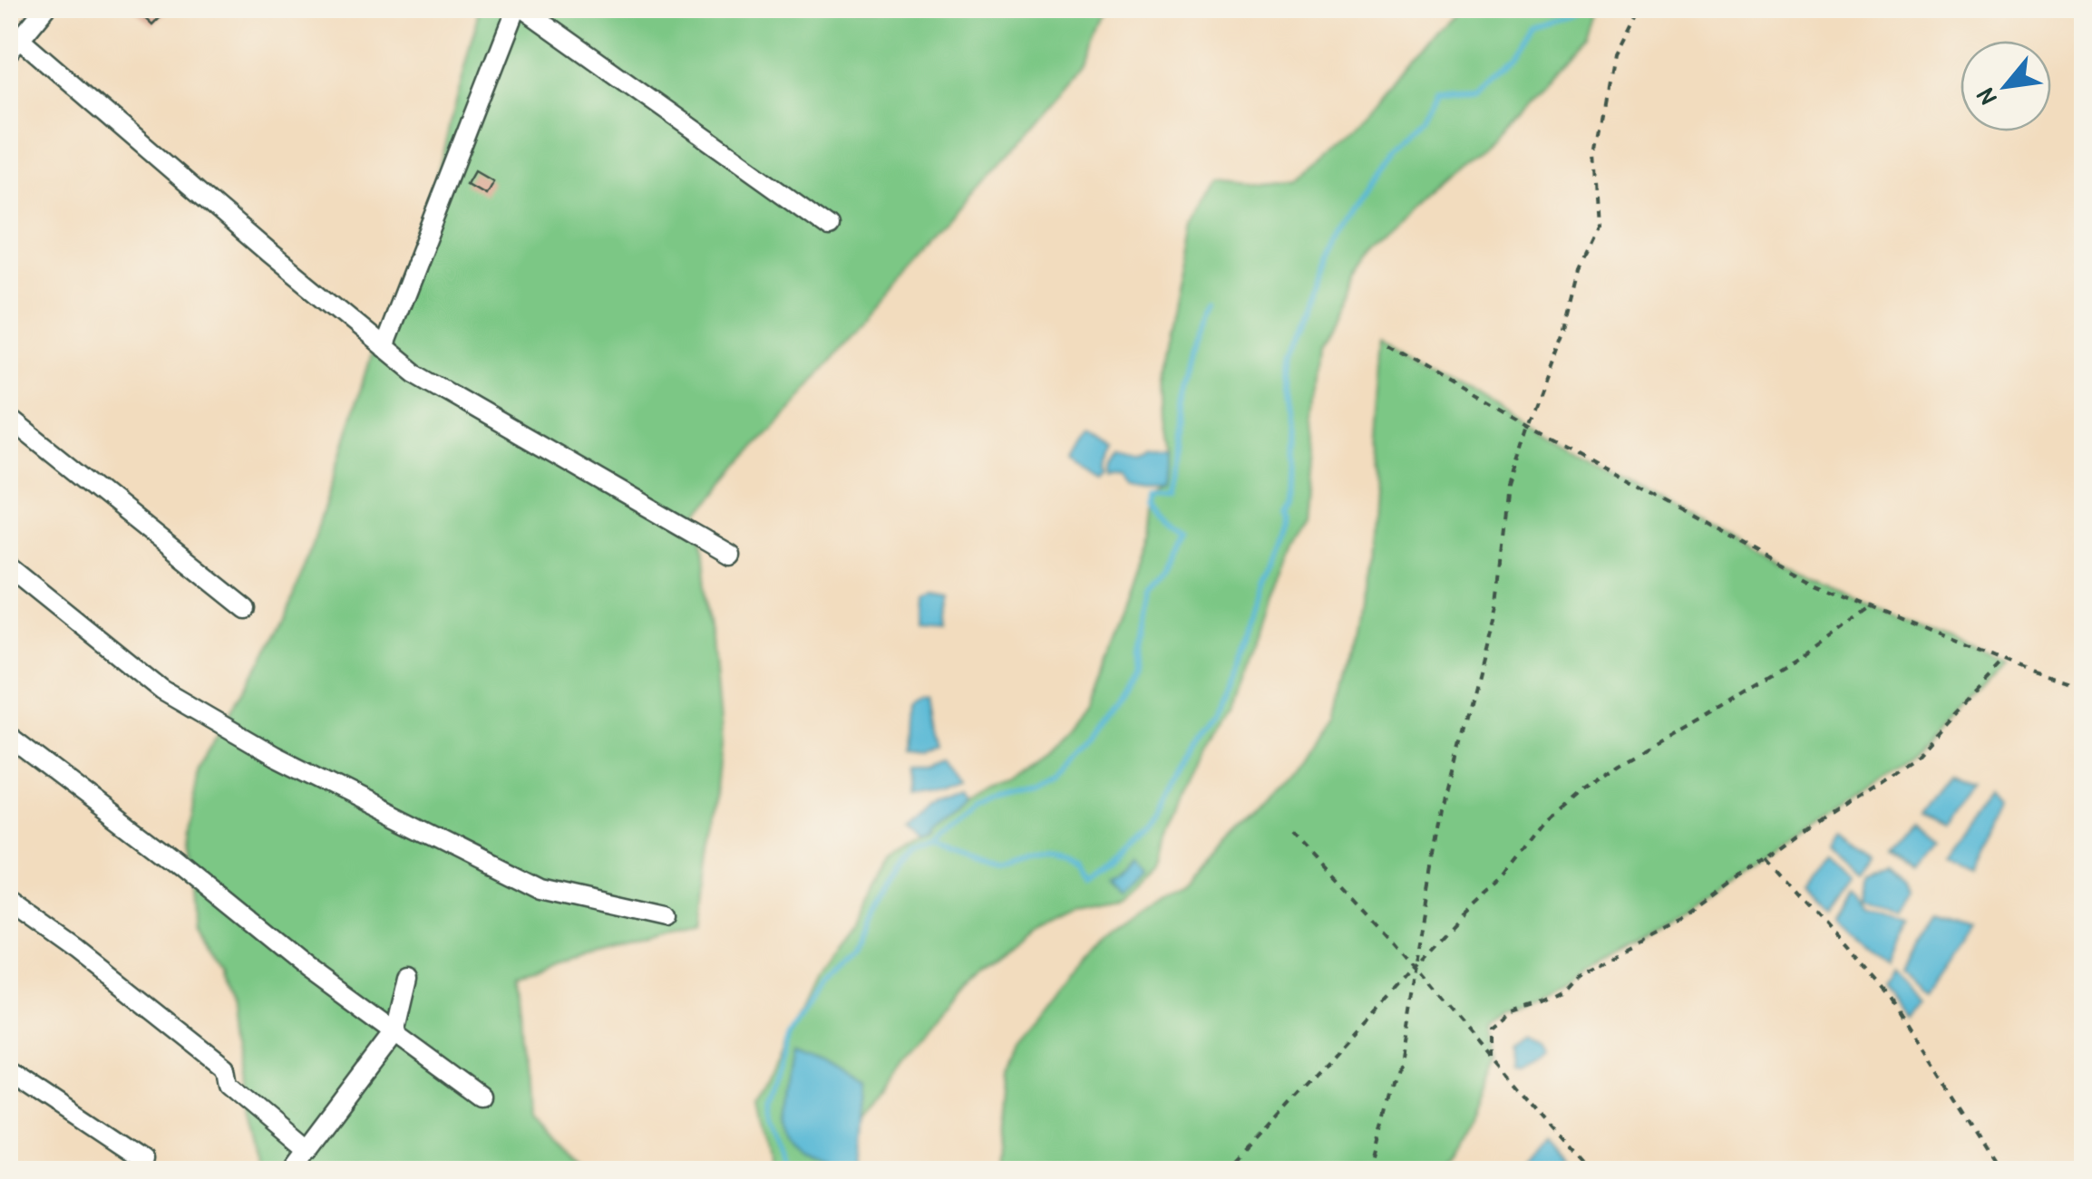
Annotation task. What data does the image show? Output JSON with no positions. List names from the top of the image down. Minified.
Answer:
{"north":"bottom left"}
